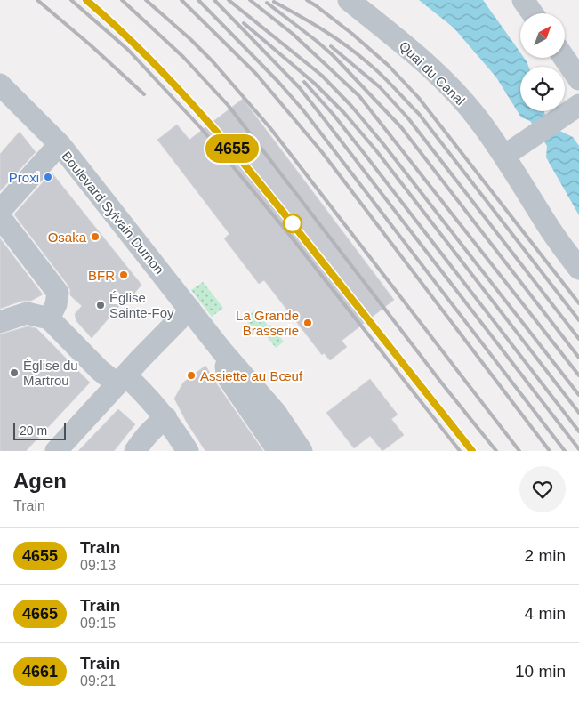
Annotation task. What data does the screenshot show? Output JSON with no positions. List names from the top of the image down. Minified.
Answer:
{"streets":{"street":["Quai du Canal","Boulevard Sylvain Dumon"]},"places":["Proxi","Osaka","BFR","Église Sainte-Foy","La Grande Brasserie","Église du Martrou","Assiette au Bœuf"],"scale_bar":"20 m","north":"top right","page":{"on_map":"4655","scale":"20 m","heading":["Agen","Train"],"list":[{"mark":"4655","name":"Train","note":"09:13","value":"2 min"},{"mark":"4665","name":"Train","note":"09:15","value":"4 min"},{"mark":"4661","name":"Train","note":"09:21","value":"10 min"}]}}
